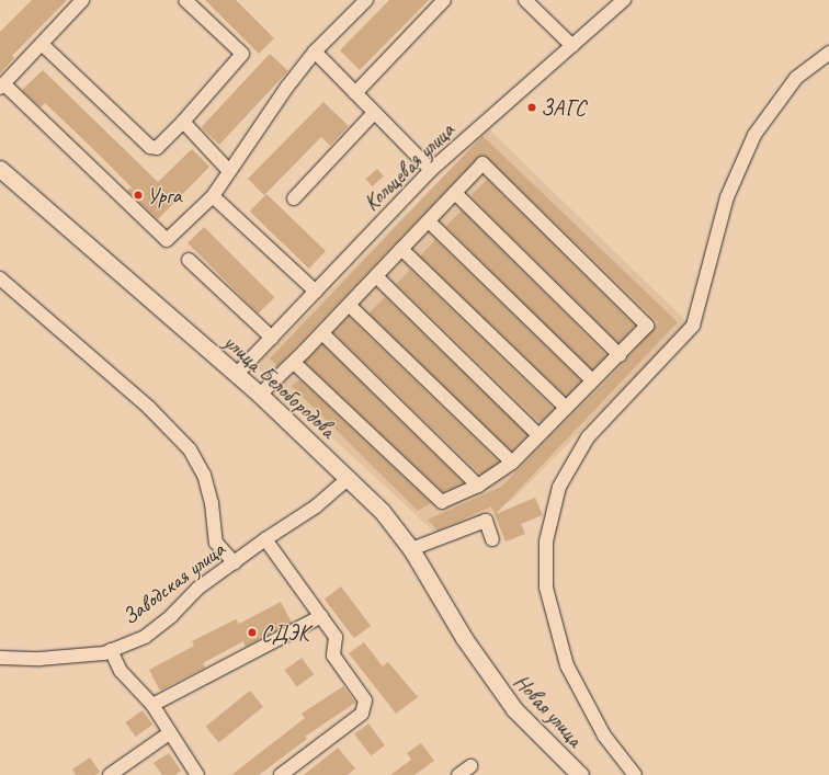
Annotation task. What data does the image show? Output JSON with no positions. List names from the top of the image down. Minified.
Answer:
{"streets":{"main road":["улица Белобородова","Новая улица"],"street":["Кольцевая улица","Заводская улица"]},"crossings":[["Кольцевая улица","улица Белобородова"],["улица Белобородова","Заводская улица"],["улица Белобородова","Новая улица"]],"places":["ЗАГС","Урга","СДЭК"]}
